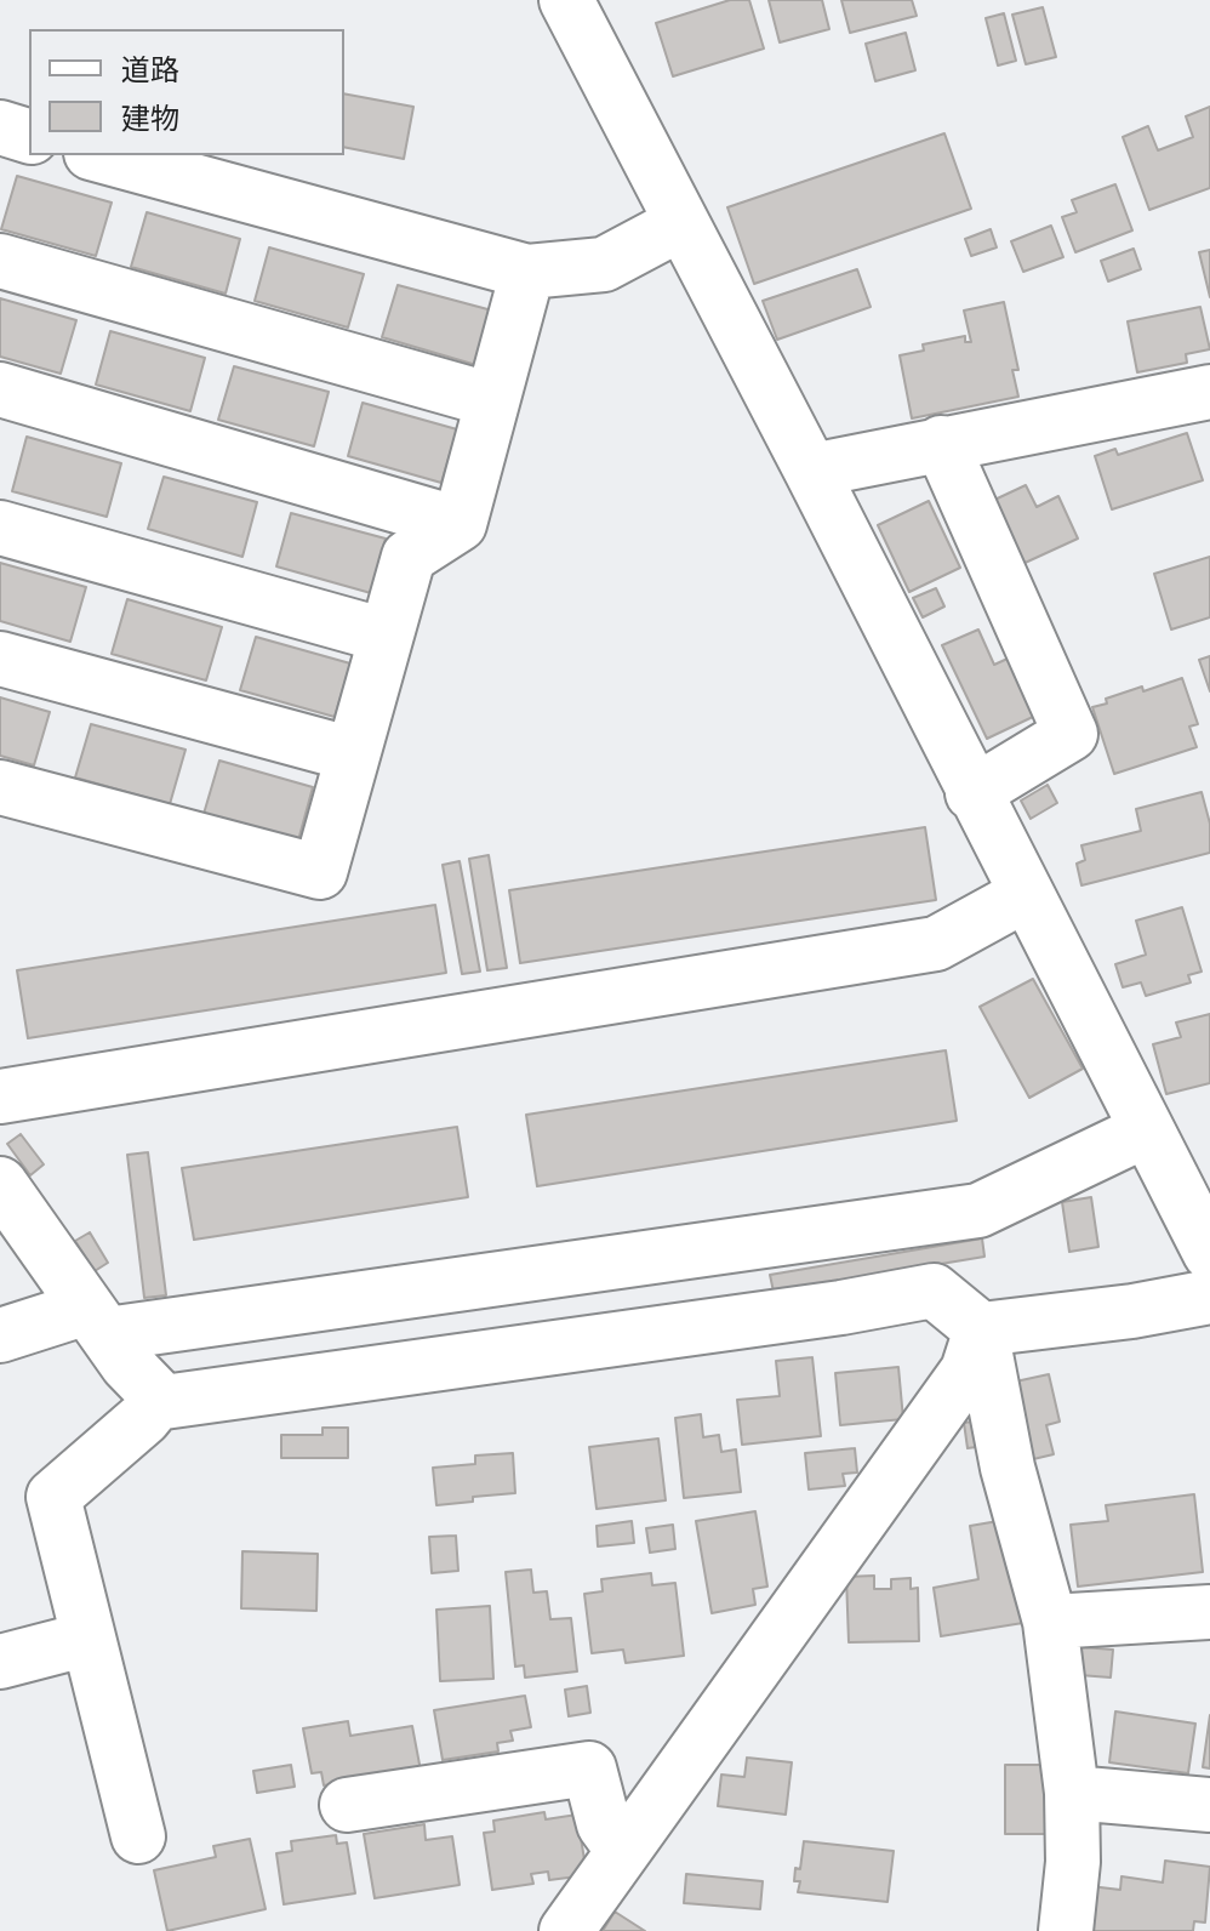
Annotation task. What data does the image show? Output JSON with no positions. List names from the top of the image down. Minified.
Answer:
{"legend":["道路","建物"]}
